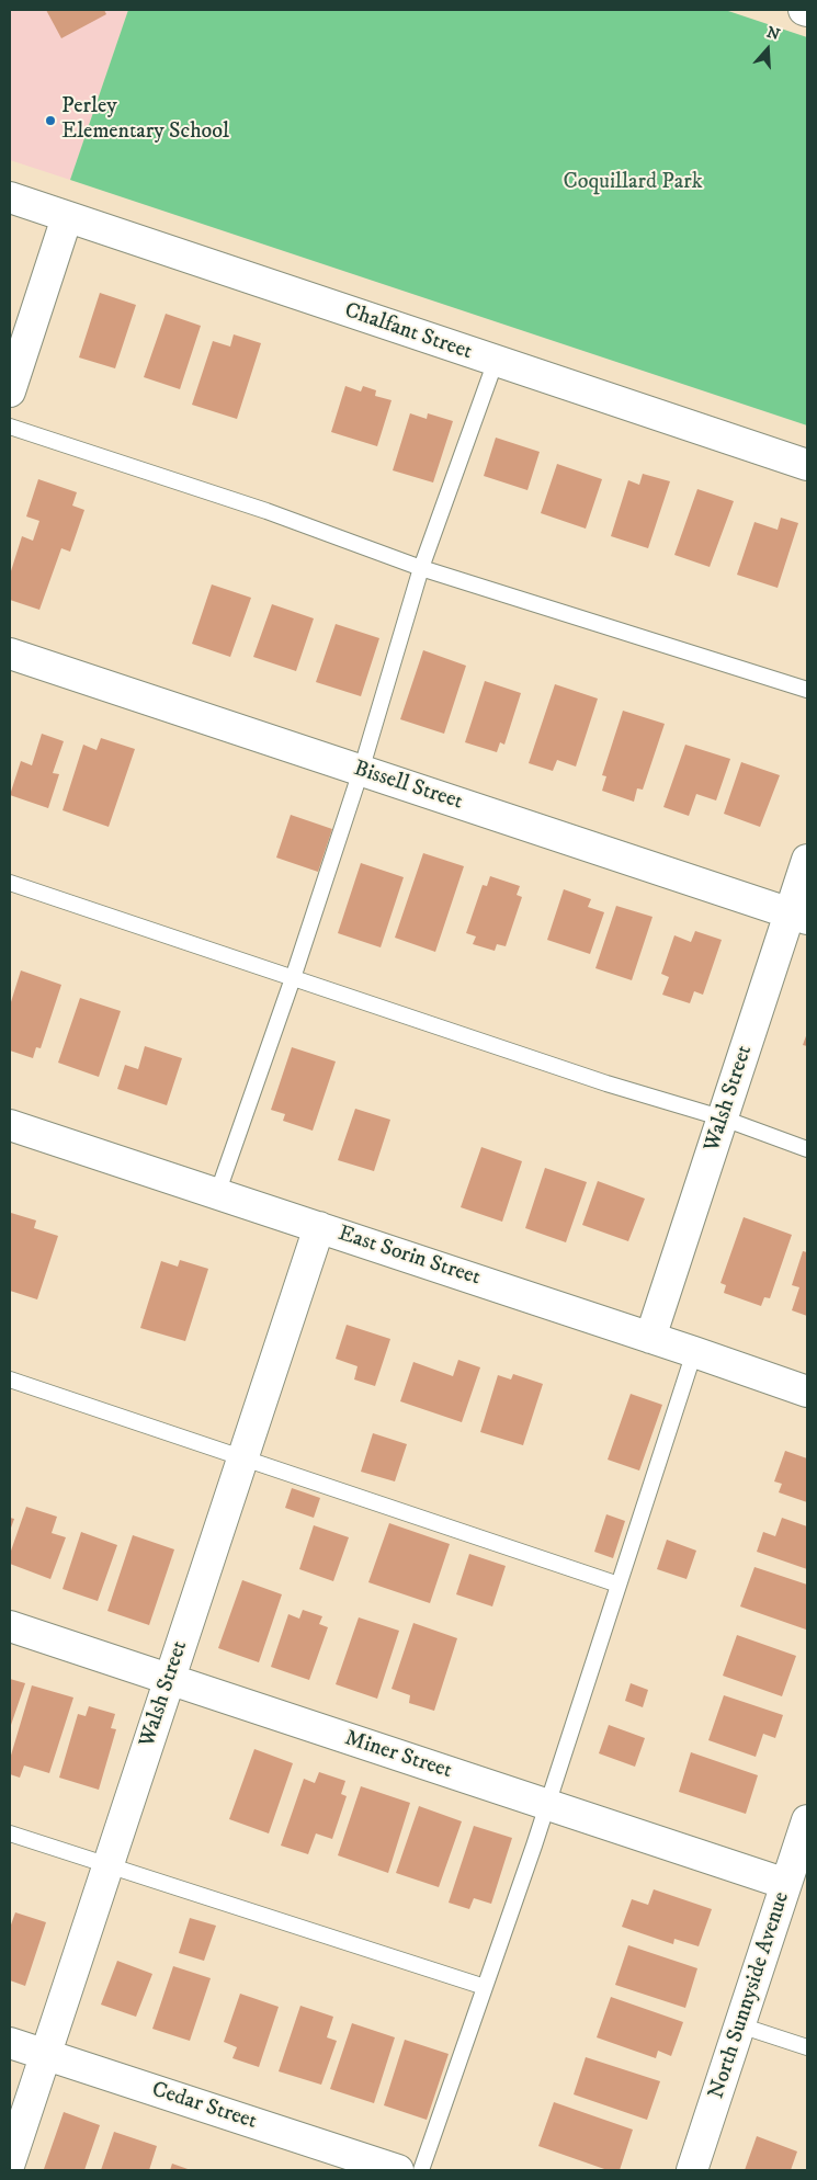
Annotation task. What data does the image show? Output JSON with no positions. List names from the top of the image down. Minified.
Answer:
{"streets":{"street":["Chalfant Street","Bissell Street","Walsh Street","East Sorin Street","Miner Street","North Sunnyside Avenue","Cedar Street"]},"crossings":[["Bissell Street","Walsh Street"],["Walsh Street","East Sorin Street"],["Walsh Street","Miner Street"],["Walsh Street","Cedar Street"],["Miner Street","North Sunnyside Avenue"]],"parks":["Coquillard Park"],"places":["Perley Elementary School"],"north":"top"}
